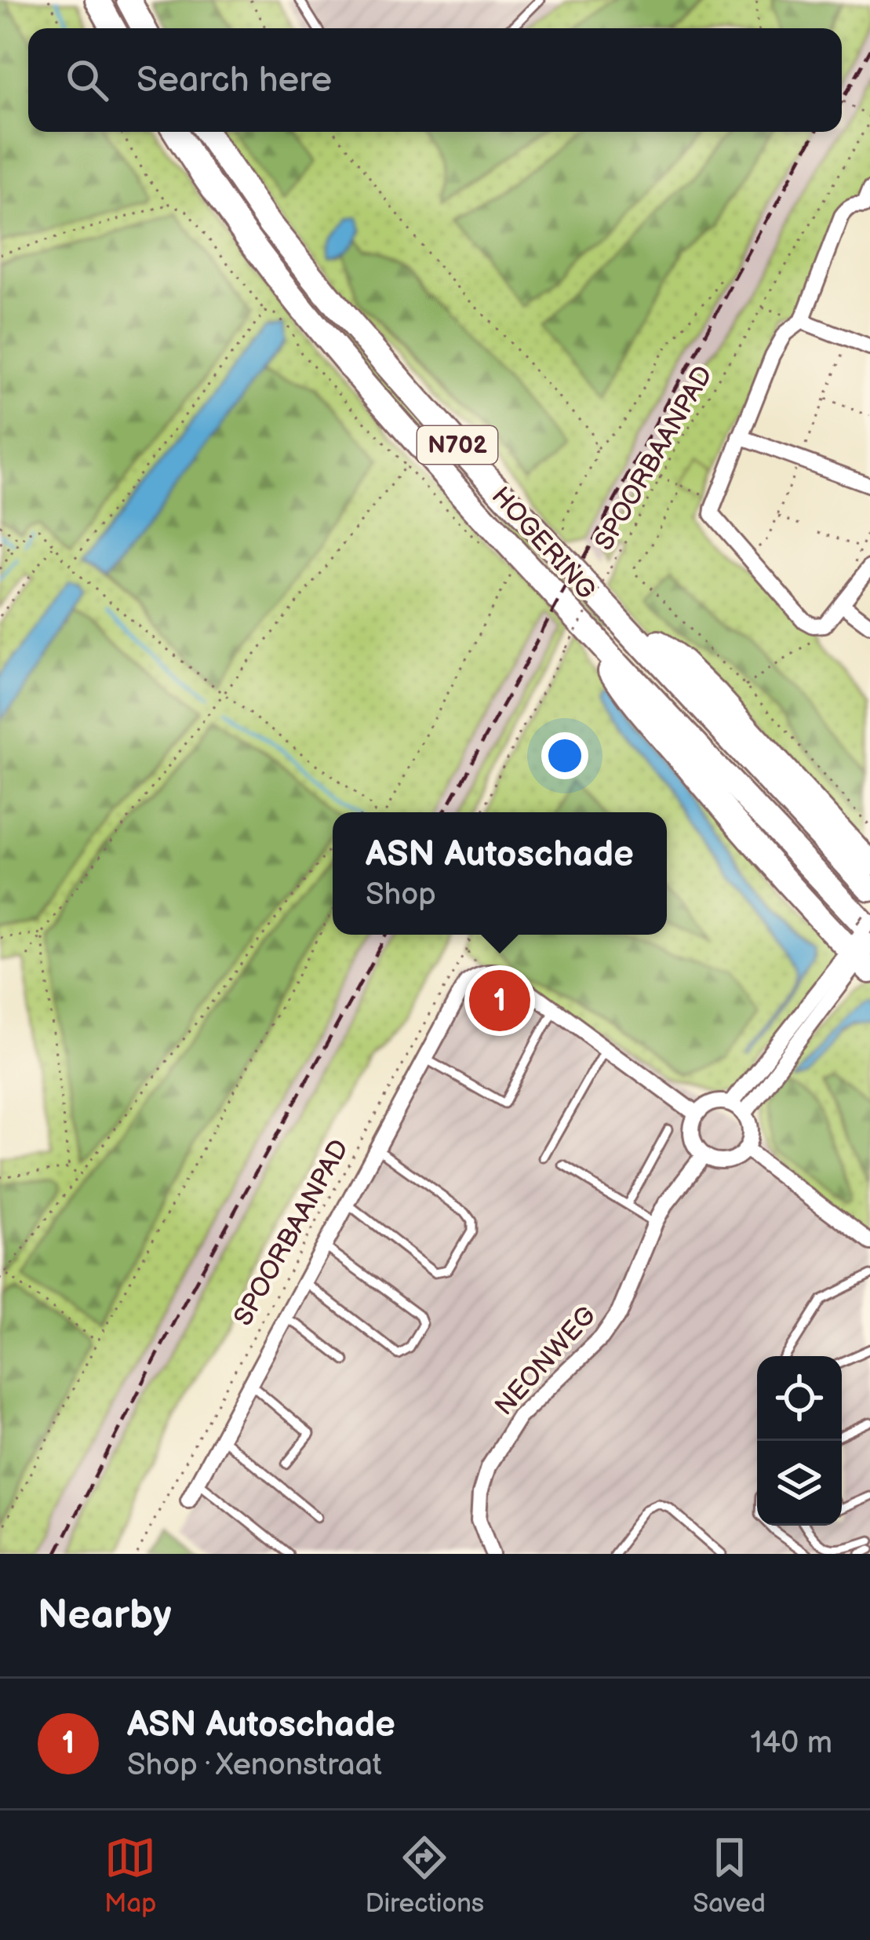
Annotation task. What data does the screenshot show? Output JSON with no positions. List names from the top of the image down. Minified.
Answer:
{"streets":{"highway":["N702","HOGERING"],"street":["NEONWEG"],"path":["SPOORBAANPAD"]},"crossings":[["N702","HOGERING"]],"page":{"search":"Search here","popup":["ASN Autoschade","Shop"],"pins":"1","heading":"Nearby","list":[{"mark":"1","name":"ASN Autoschade","note":"Shop · Xenonstraat","value":"140 m"}],"nav":["Map","Directions","Saved"]}}
